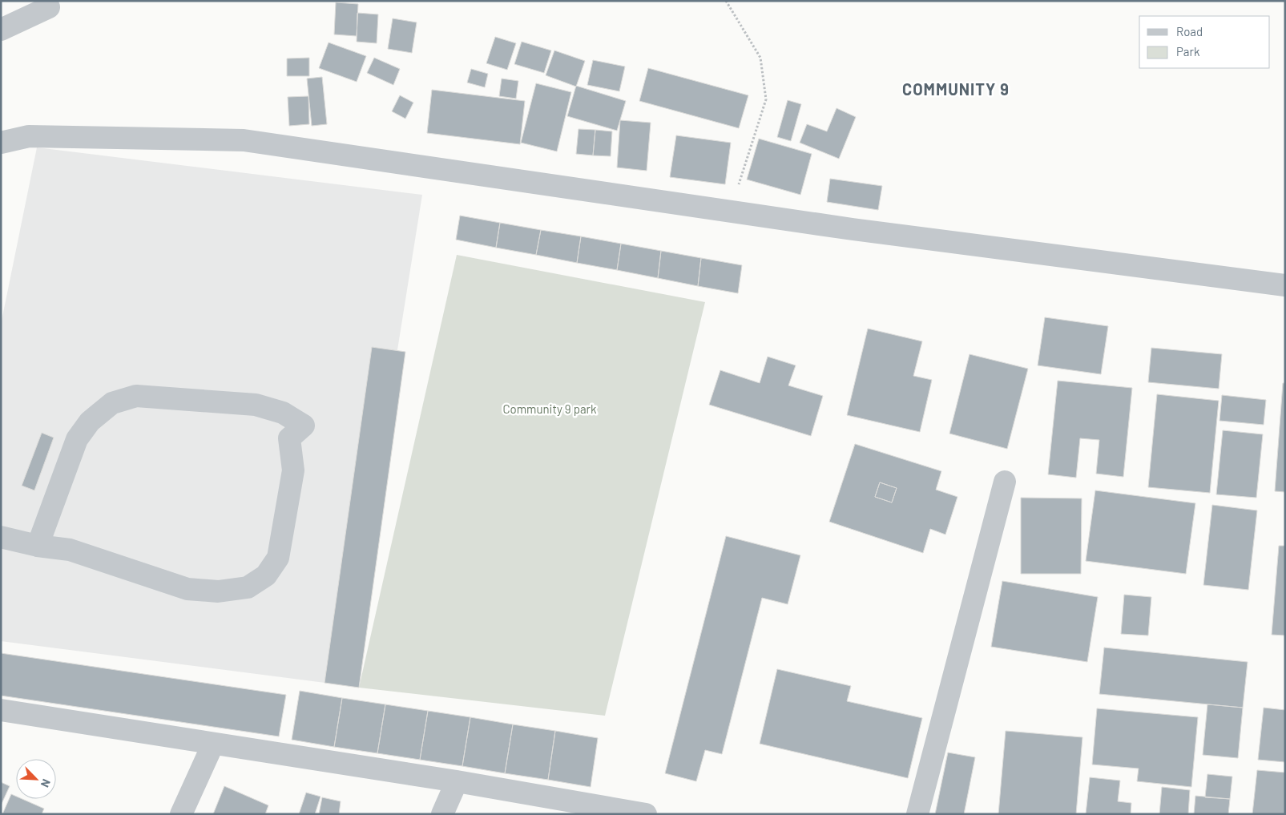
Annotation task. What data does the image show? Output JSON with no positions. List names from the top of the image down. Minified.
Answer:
{"districts":["COMMUNITY 9"],"parks":["Community 9 park"],"legend":["Road","Park"],"north":"bottom right"}
